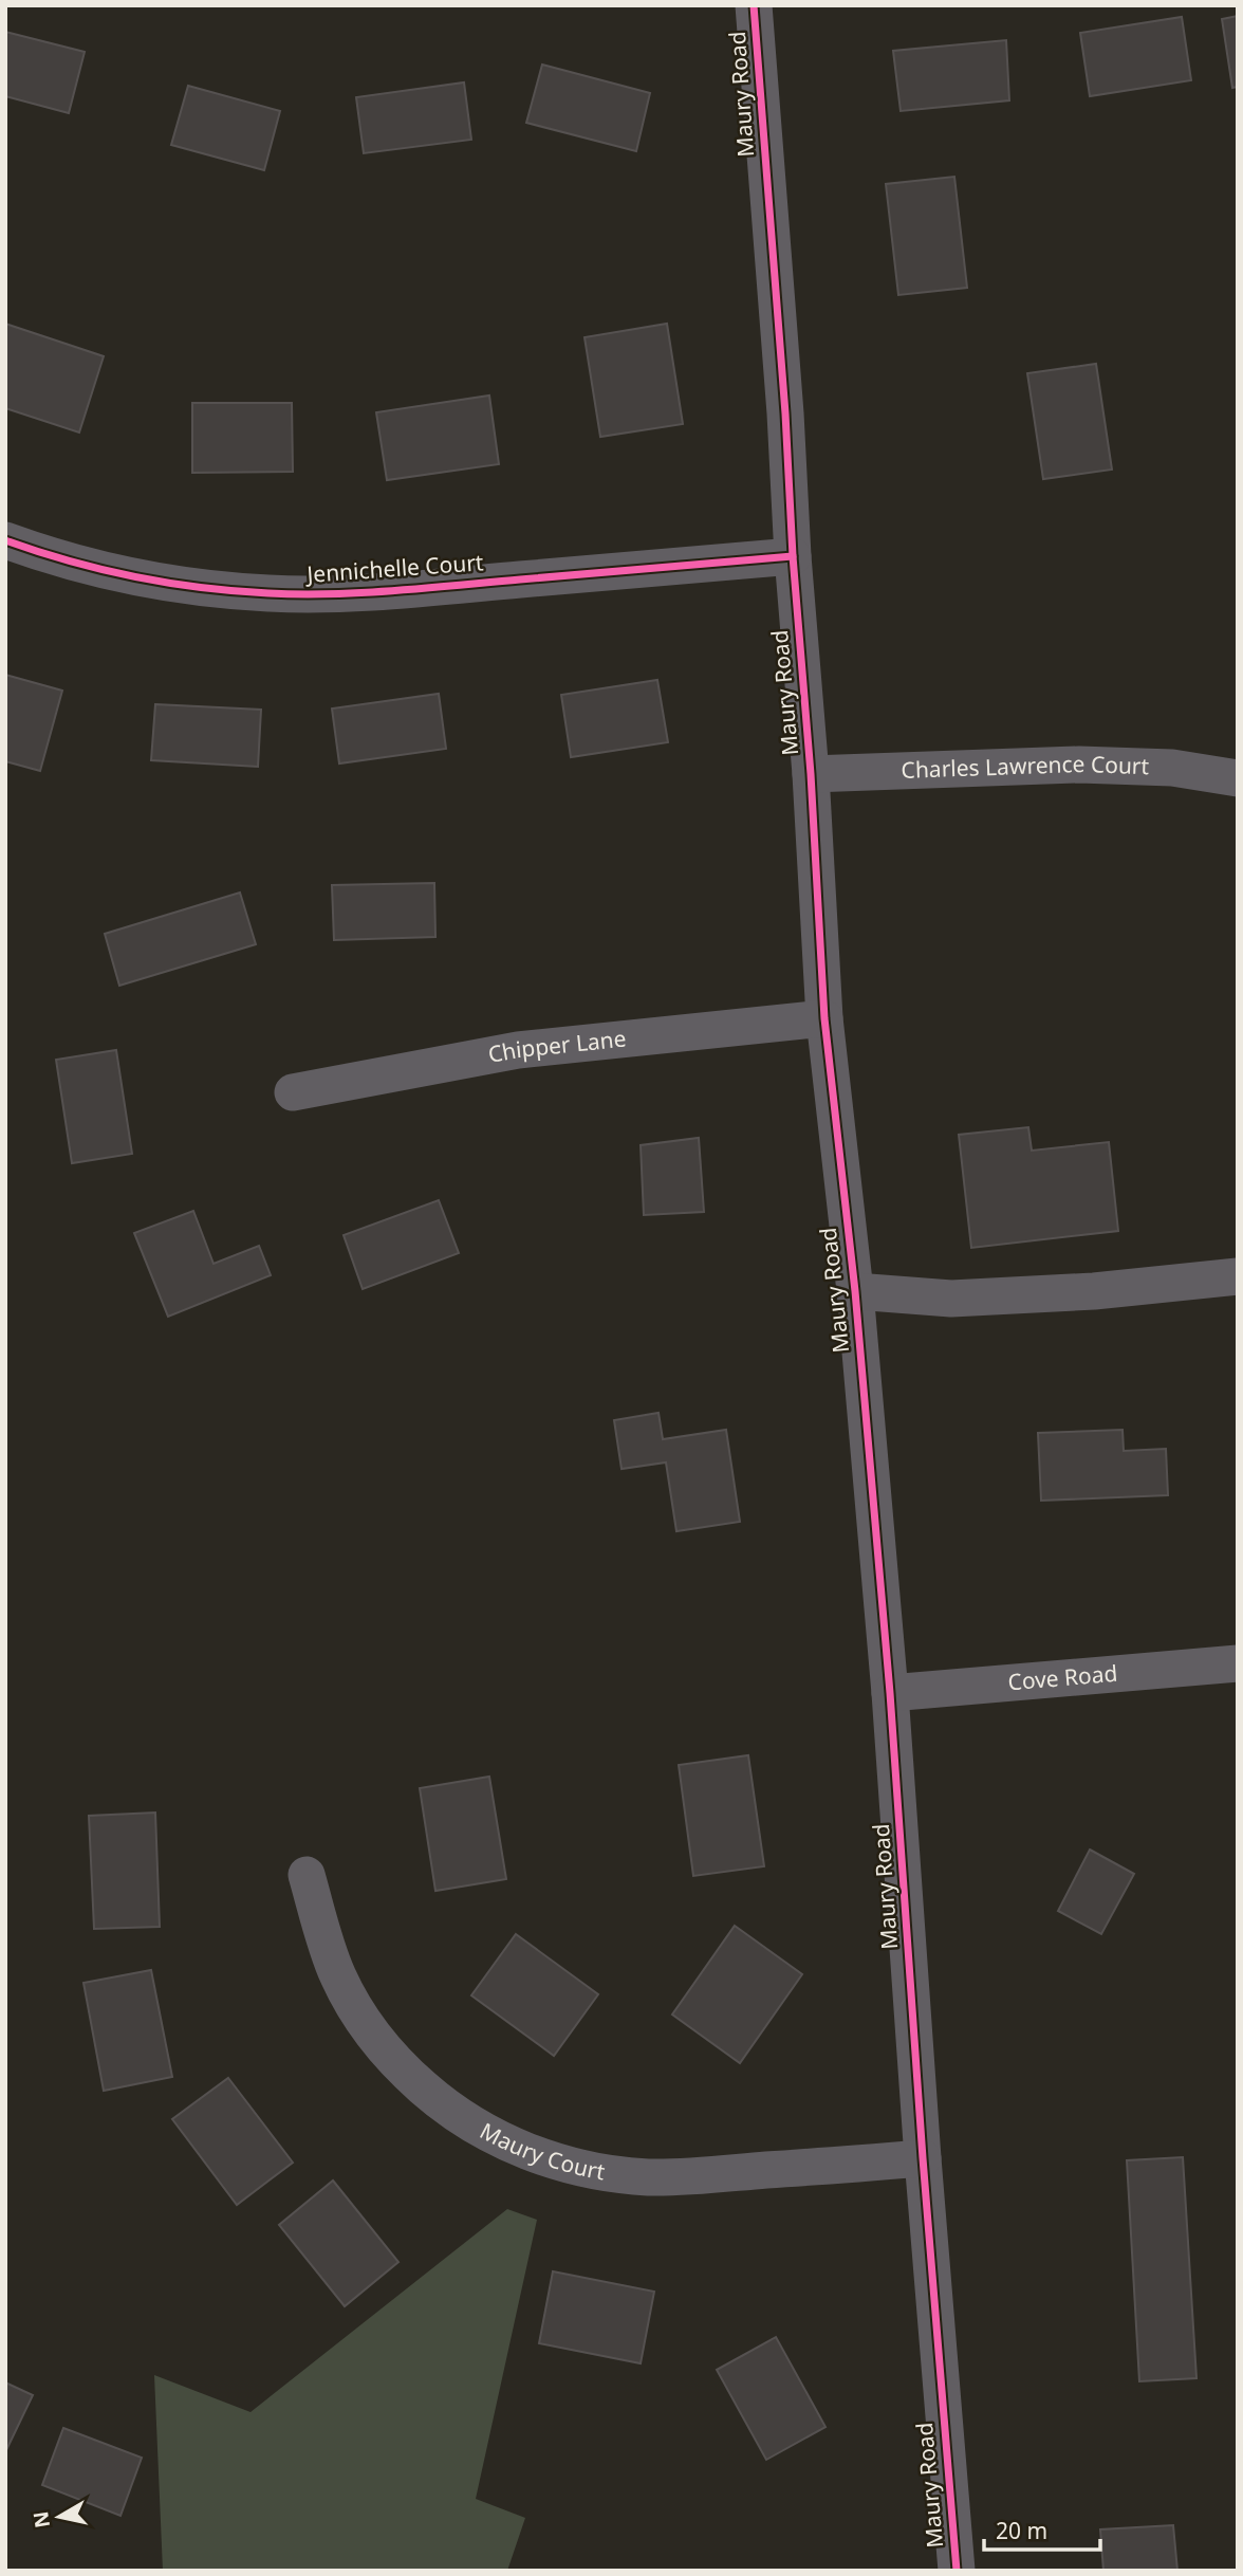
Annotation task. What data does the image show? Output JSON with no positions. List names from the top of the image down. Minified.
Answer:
{"streets":{"street":["Maury Road","Jennichelle Court","Charles Lawrence Court","Chipper Lane","Cove Road","Maury Court"]},"crossings":[["Maury Road","Jennichelle Court"],["Maury Road","Charles Lawrence Court"],["Maury Road","Chipper Lane"],["Maury Road","Cove Road"],["Maury Road","Maury Court"]],"scale_bar":"20 m","north":"left"}
